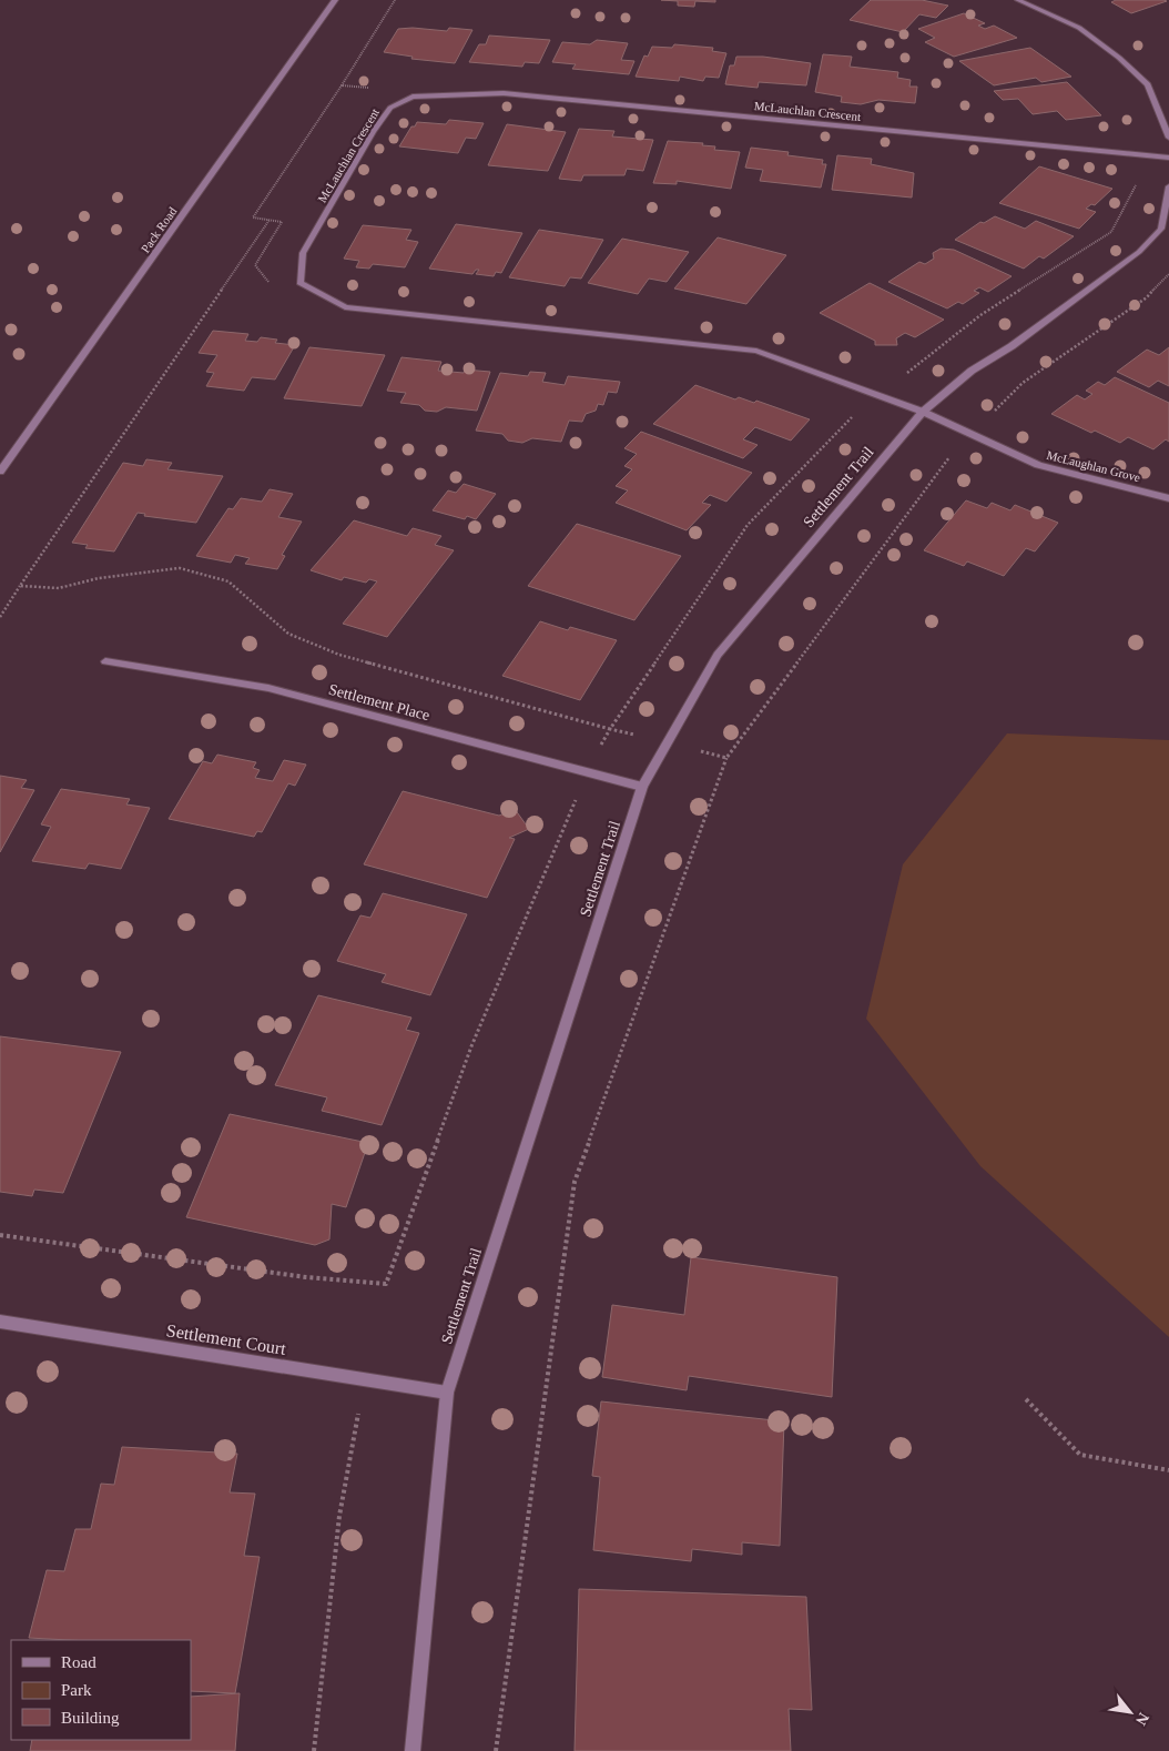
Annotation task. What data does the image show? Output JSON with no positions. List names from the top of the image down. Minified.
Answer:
{"streets":{"street":["McLauchlan Crescent","Pack Road","McLaughlan Grove","Settlement Trail","Settlement Place","Settlement Court"]},"crossings":[["McLauchlan Crescent","McLaughlan Grove"],["McLauchlan Crescent","Settlement Trail"],["McLaughlan Grove","Settlement Trail"],["Settlement Trail","Settlement Place"],["Settlement Trail","Settlement Court"]],"legend":["Road","Park","Building"],"north":"bottom right"}
